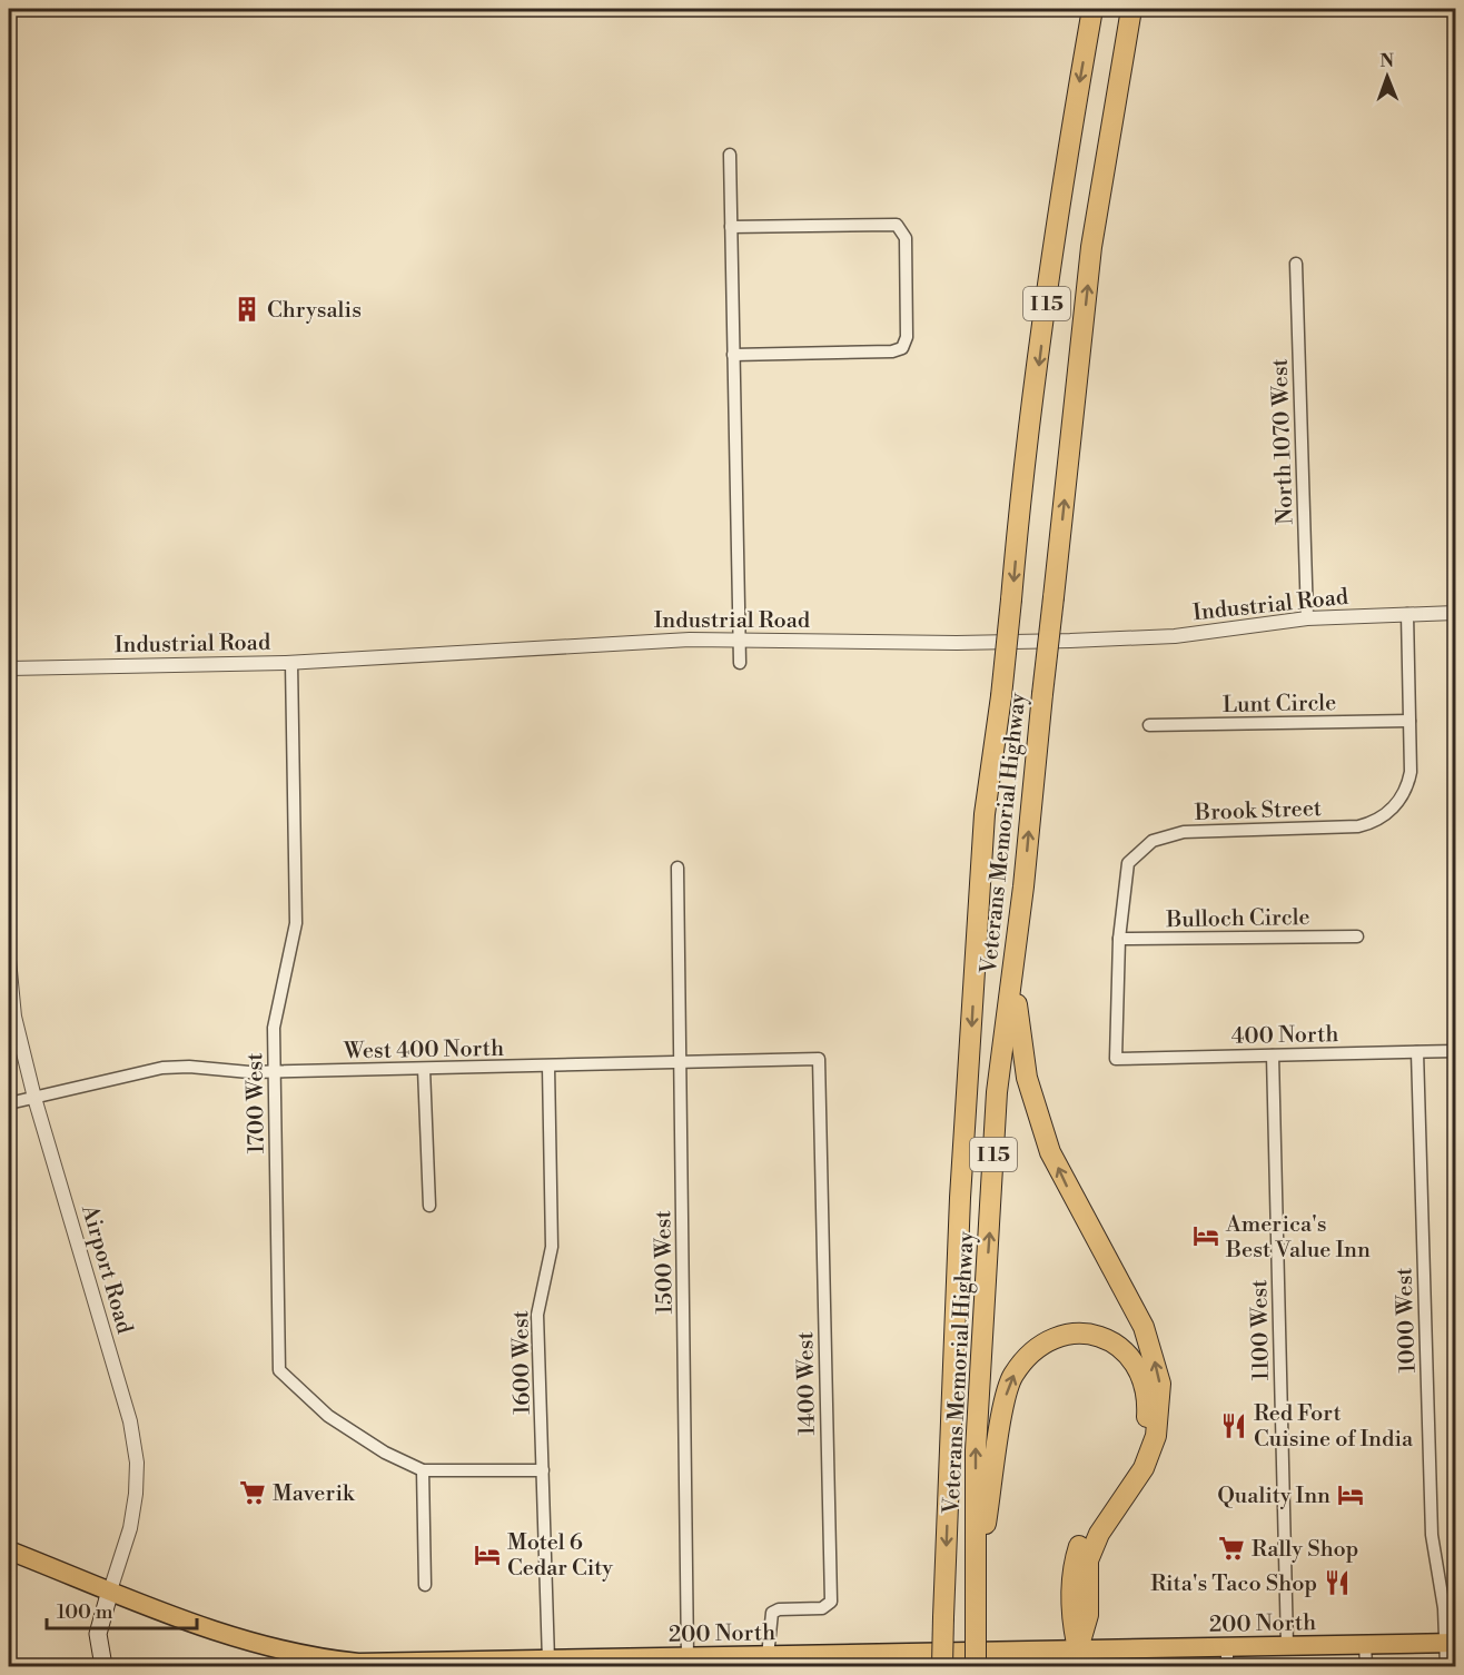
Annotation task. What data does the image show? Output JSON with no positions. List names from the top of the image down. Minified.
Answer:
{"streets":{"highway":["I 15","Veterans Memorial Highway"],"main road":["200 North"],"street":["North 1070 West","Industrial Road","Lunt Circle","Brook Street","Bulloch Circle","400 North","West 400 North","1700 West","1500 West","Airport Road","1000 West","1100 West","1600 West","1400 West"]},"crossings":[["North 1070 West","Industrial Road"],["Industrial Road","Brook Street"],["Industrial Road","1700 West"],["Lunt Circle","Brook Street"],["Brook Street","Bulloch Circle"],["Brook Street","400 North"],["400 North","1000 West"],["400 North","1100 West"],["West 400 North","1700 West"],["West 400 North","1500 West"],["West 400 North","Airport Road"],["West 400 North","1600 West"],["West 400 North","1400 West"],["1700 West","1600 West"],["1500 West","200 North"],["Airport Road","200 North"],["1000 West","200 North"],["1100 West","200 North"],["1600 West","200 North"],["1400 West","200 North"]],"places":{"building":["Chrysalis"],"hotel":["America's Best Value Inn","Quality Inn","Motel 6 Cedar City"],"restaurant":["Red Fort Cuisine of India","Rita's Taco Shop"],"supermarket":["Maverik","Rally Shop"]},"scale_bar":"100 m","north":"top"}
